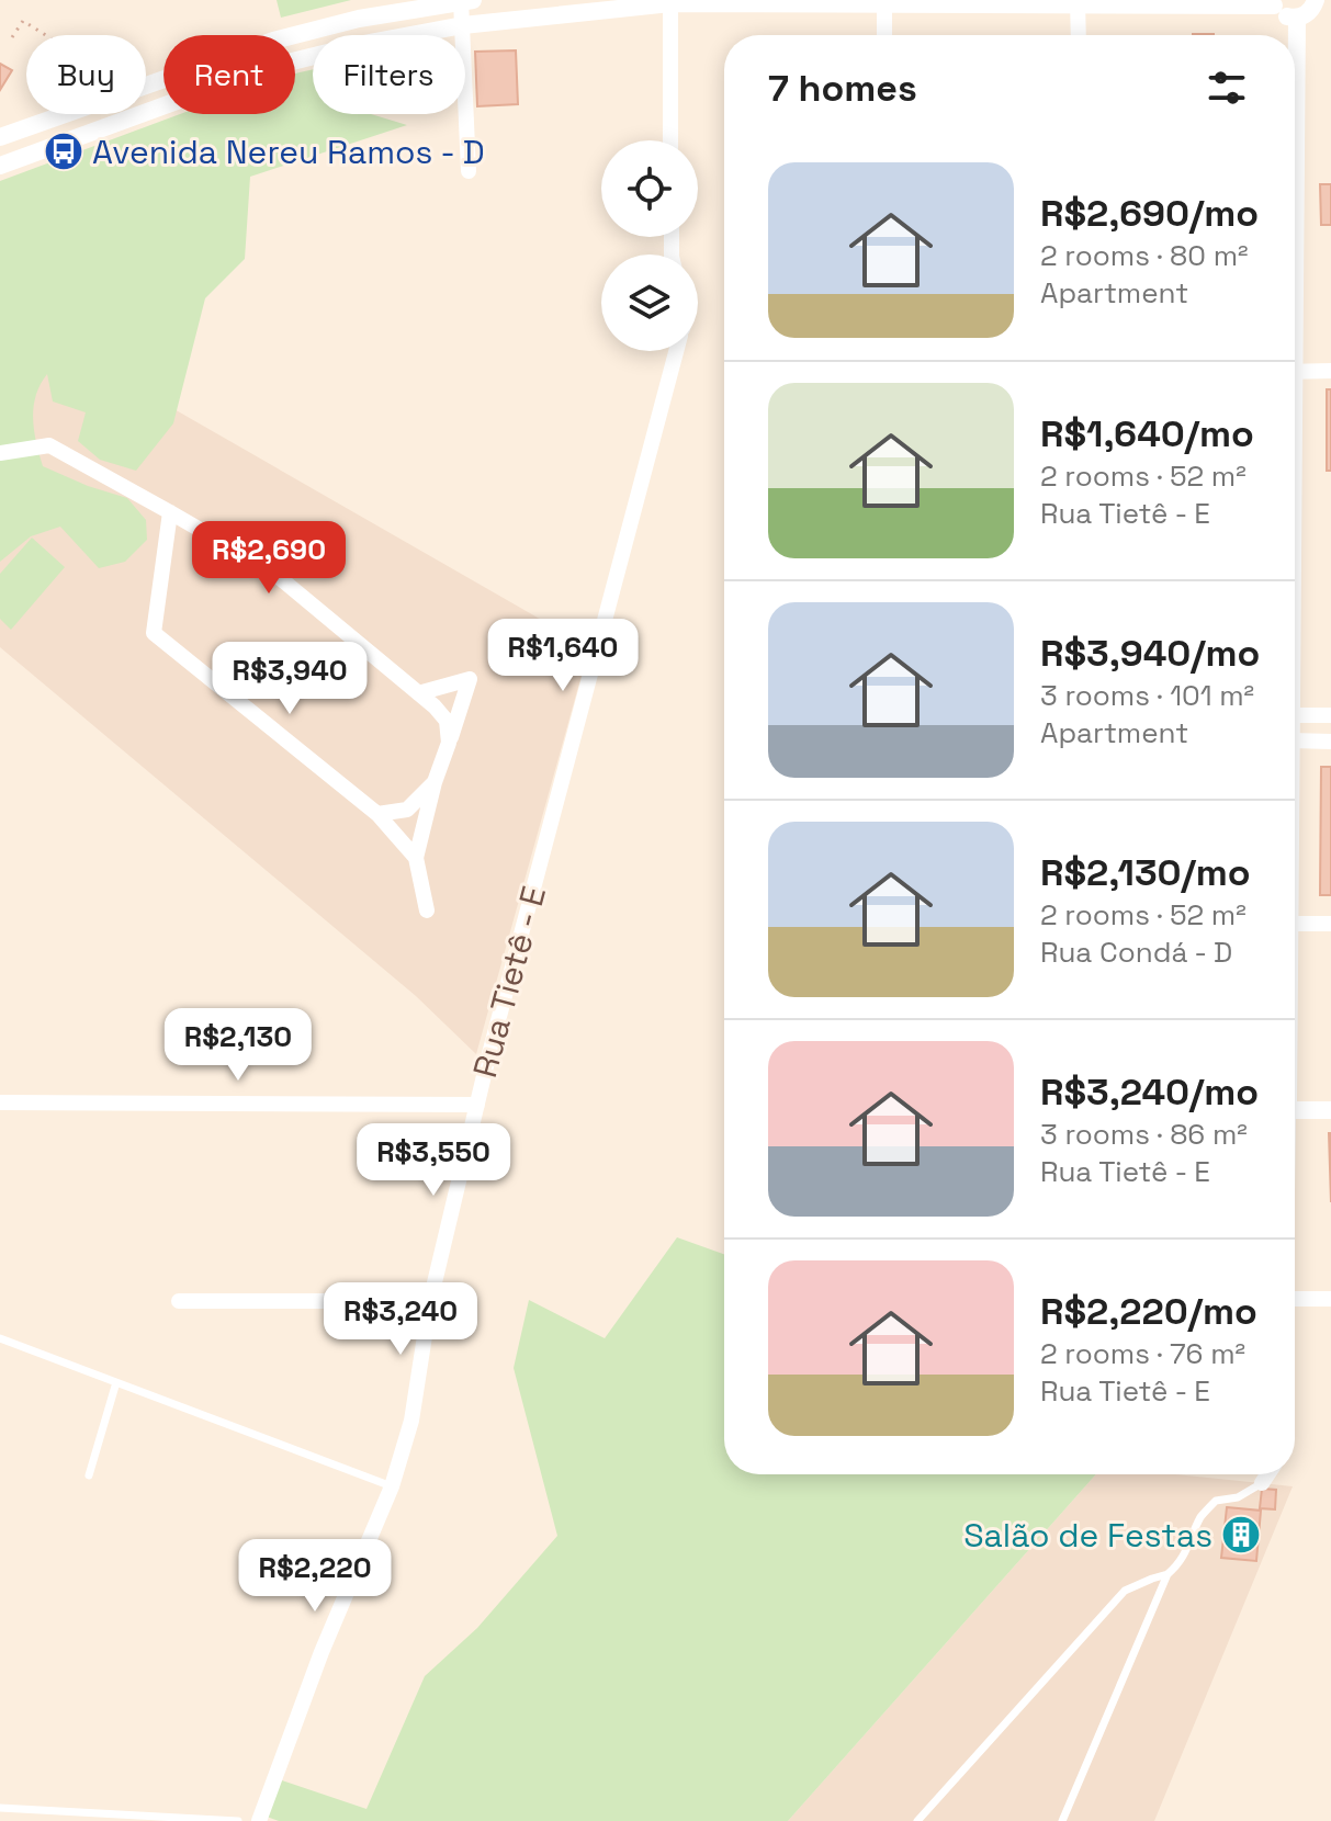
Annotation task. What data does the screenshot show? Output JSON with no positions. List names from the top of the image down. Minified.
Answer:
{"streets":{"street":["Rua Tietê - E"]},"places":{"bus stop":["Avenida Nereu Ramos - D"],"building":["Salão de Festas"]},"page":{"chip":["Buy","Rent","Filters"],"heading":"7 homes","list":[{"name":"R$2,690/mo","note":"2 rooms · 80 m² · Apartment"},{"name":"R$1,640/mo","note":"2 rooms · 52 m² · Rua Tietê - E"},{"name":"R$3,940/mo","note":"3 rooms · 101 m² · Apartment"},{"name":"R$2,130/mo","note":"2 rooms · 52 m² · Rua Condá - D"},{"name":"R$3,240/mo","note":"3 rooms · 86 m² · Rua Tietê - E"},{"name":"R$2,220/mo","note":"2 rooms · 76 m² · Rua Tietê - E"}],"price":["R$2,690","R$1,640","R$3,940","R$2,130","R$3,550","R$3,240","R$2,220"]}}
